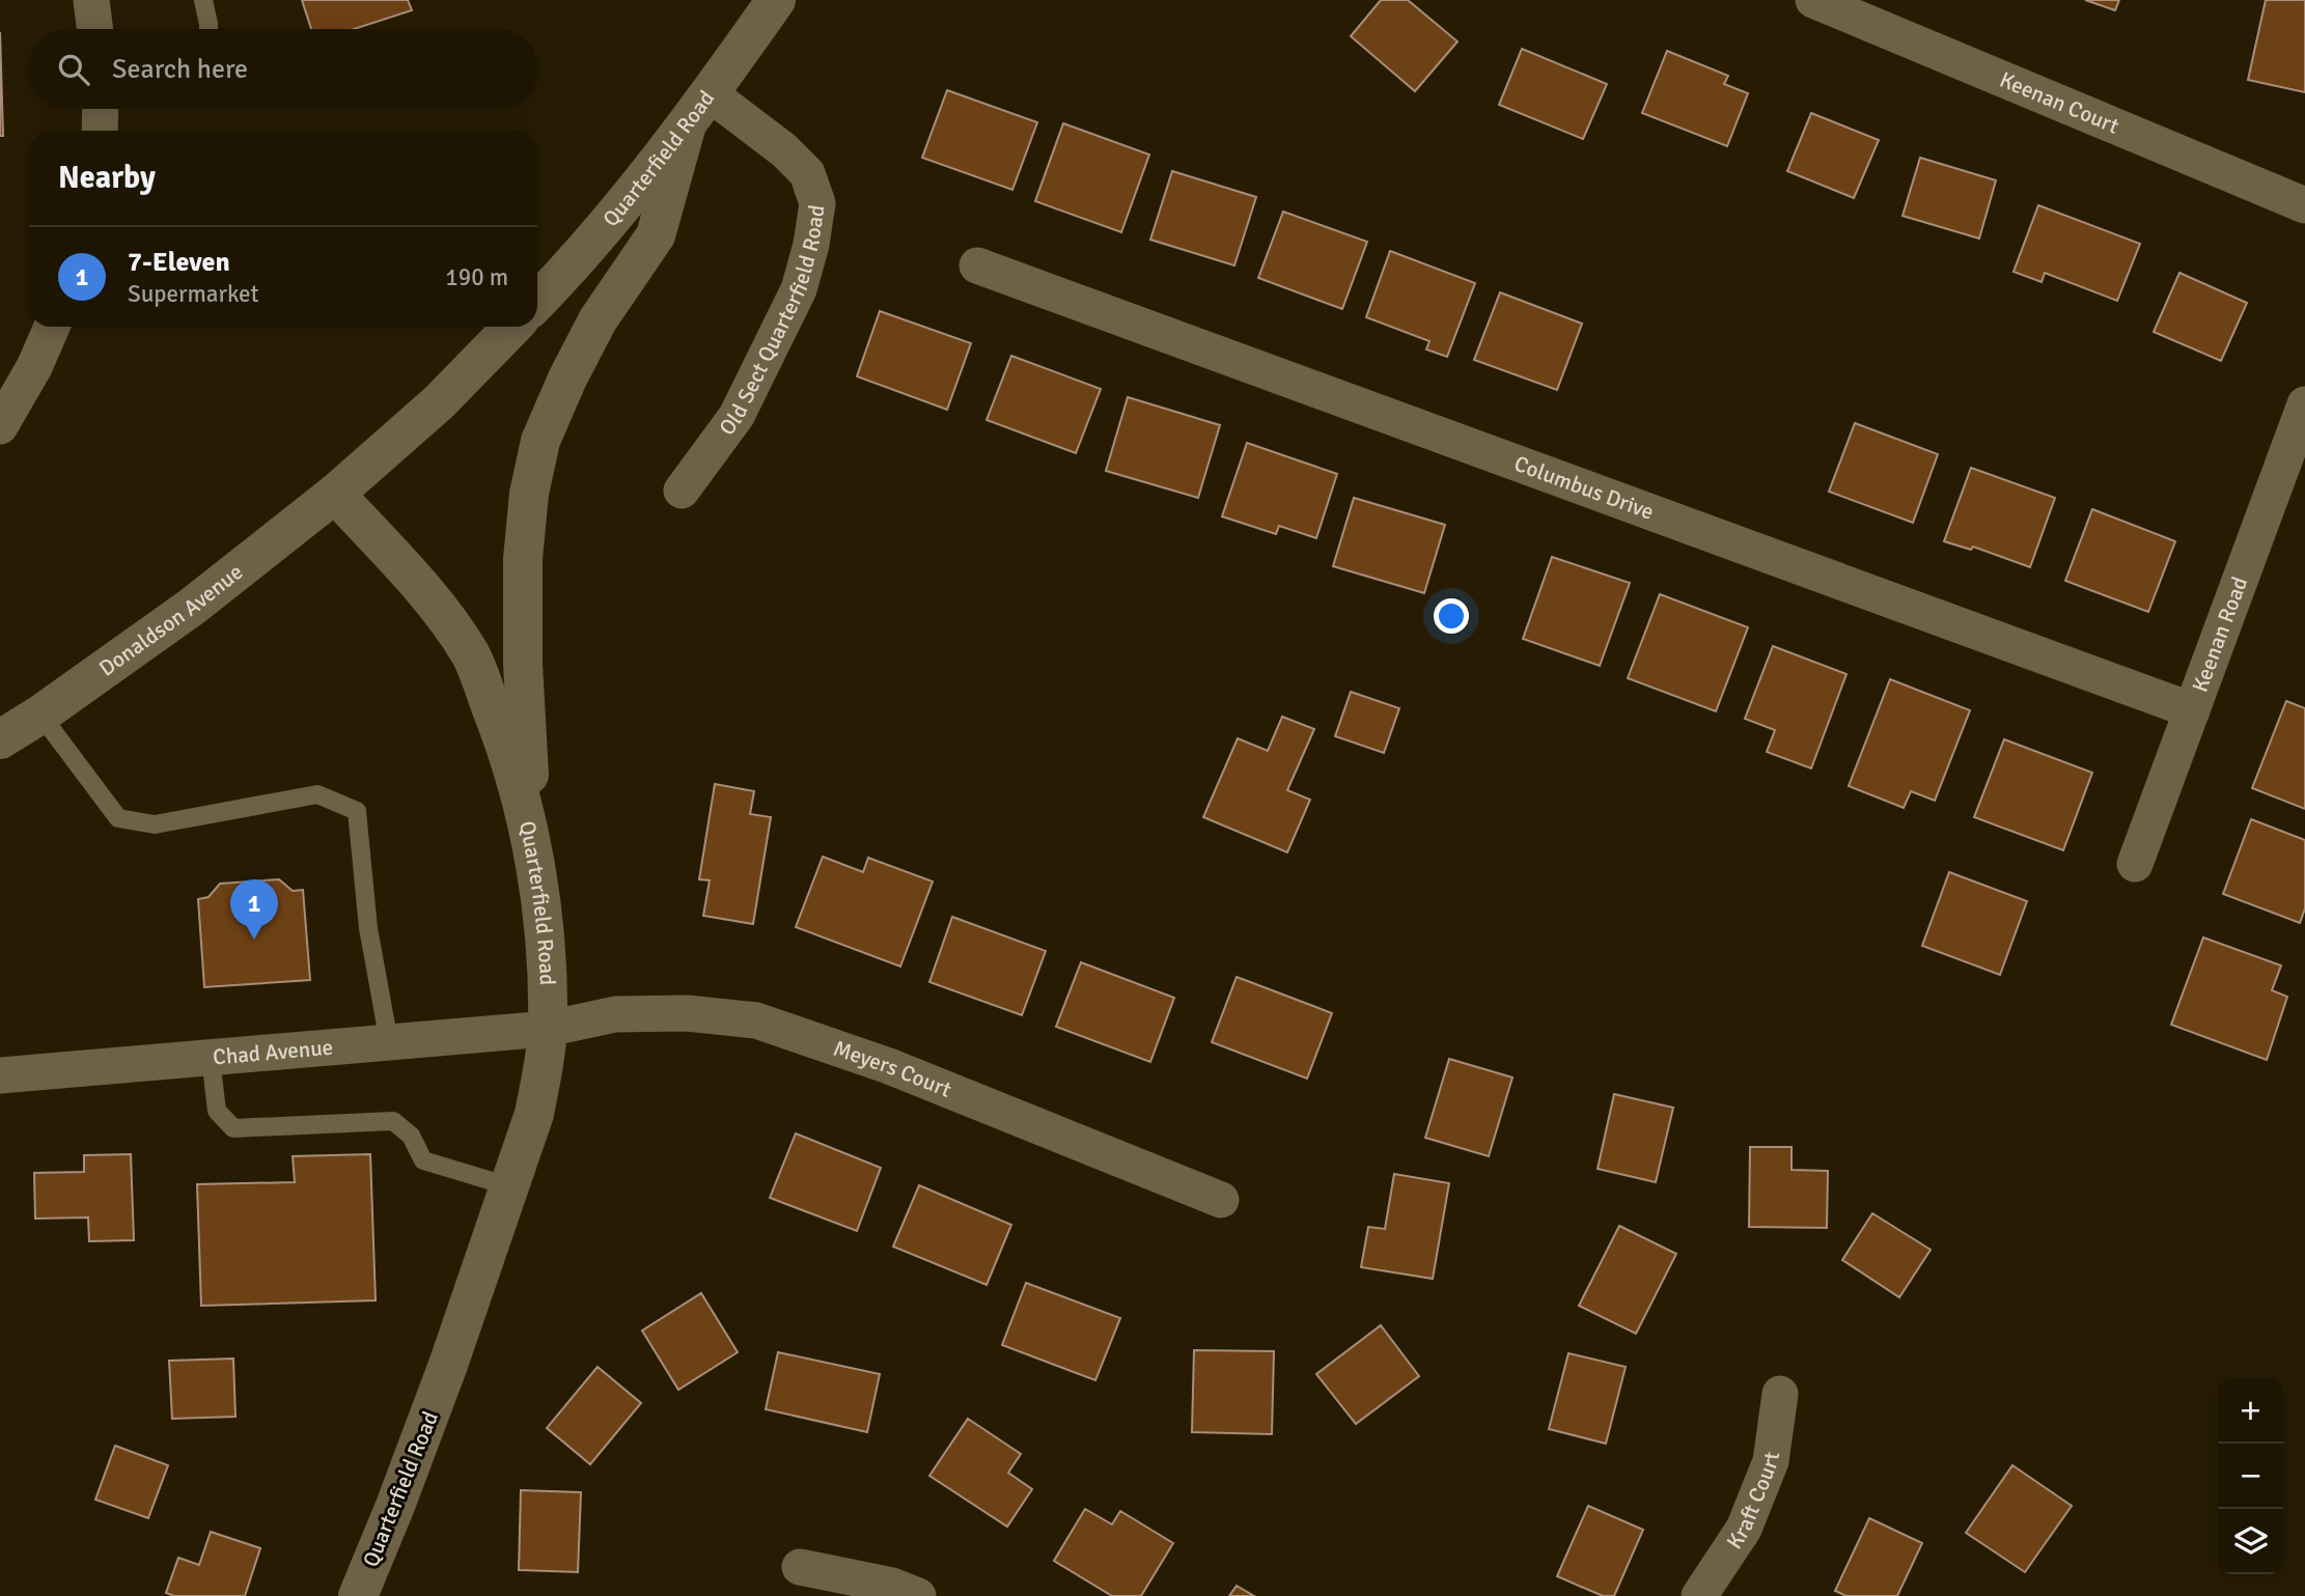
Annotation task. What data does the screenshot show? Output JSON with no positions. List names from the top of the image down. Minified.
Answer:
{"streets":{"main road":["Quarterfield Road","Donaldson Avenue"],"street":["Keenan Court","Old Sect Quarterfield Road","Columbus Drive","Keenan Road","Chad Avenue","Meyers Court","Kraft Court"]},"crossings":[["Quarterfield Road","Old Sect Quarterfield Road"],["Quarterfield Road","Donaldson Avenue"],["Quarterfield Road","Chad Avenue"],["Quarterfield Road","Meyers Court"],["Columbus Drive","Keenan Road"],["Chad Avenue","Meyers Court"]],"page":{"search":"Search here","heading":"Nearby","list":[{"mark":"1","name":"7-Eleven","note":"Supermarket","value":"190 m"}],"pins":"1","map_buttons":["+","−"]}}
